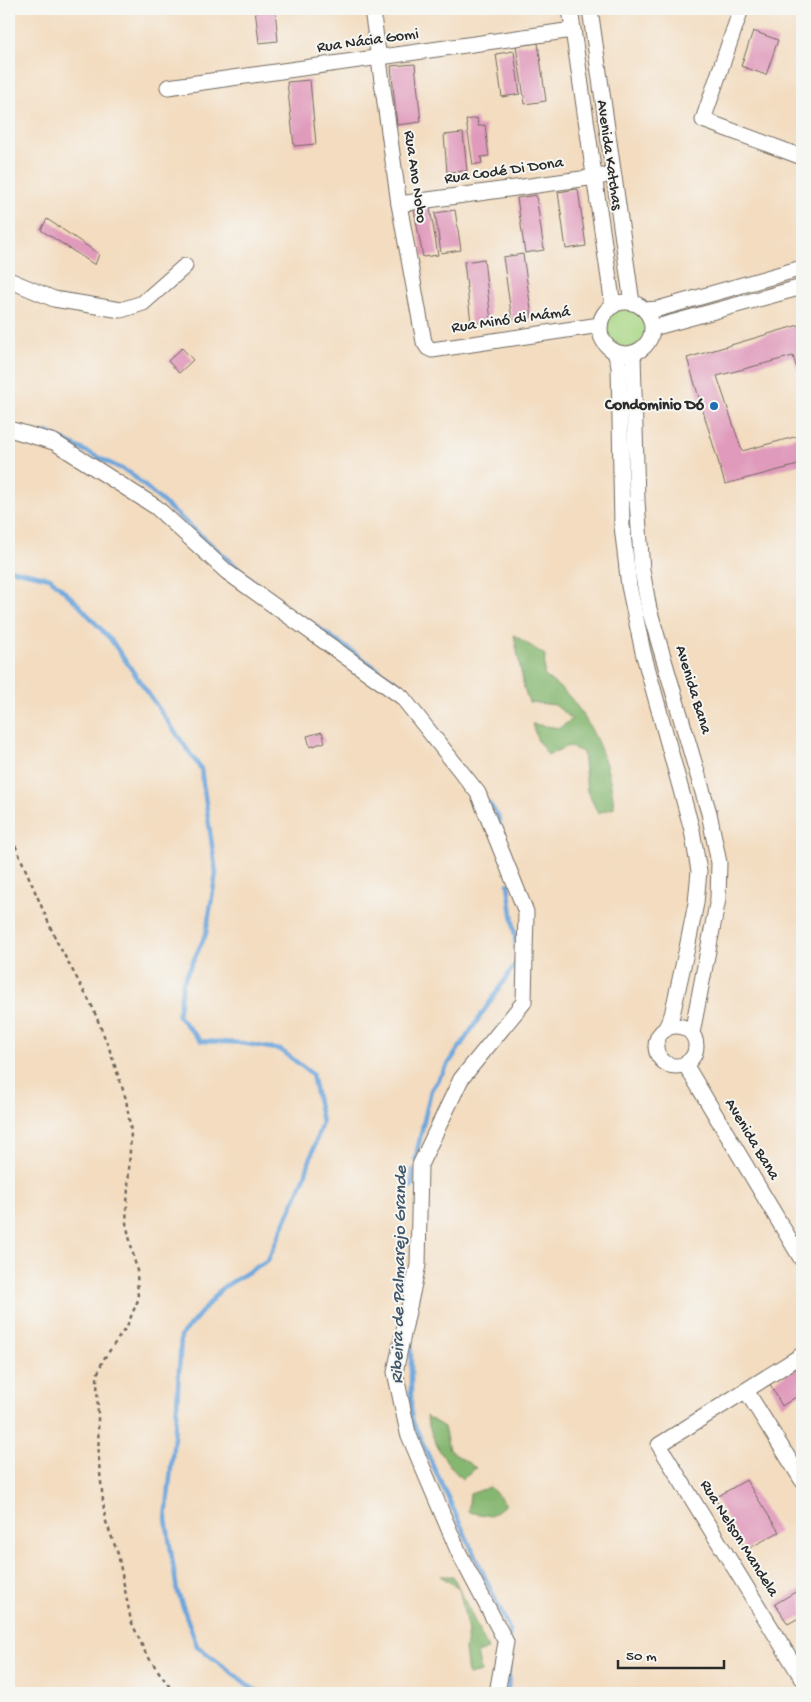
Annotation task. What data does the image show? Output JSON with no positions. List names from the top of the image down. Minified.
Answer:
{"streets":{"street":["Rua Nácia Gomi","Avenida Katchas","Rua Codé Di Dona","Rua Ano Nobo","Rua Minó di Mámá","Avenida Bana","Rua Nelson Mandela"]},"crossings":[["Rua Nácia Gomi","Avenida Katchas"],["Rua Nácia Gomi","Rua Ano Nobo"],["Avenida Katchas","Rua Codé Di Dona"],["Avenida Katchas","Rua Minó di Mámá"],["Avenida Katchas","Avenida Bana"],["Rua Codé Di Dona","Rua Ano Nobo"],["Rua Ano Nobo","Rua Minó di Mámá"],["Rua Minó di Mámá","Avenida Bana"]],"water":["Ribeira de Palmarejo Grande"],"places":["Condominio Dó"],"scale_bar":"50 m"}
